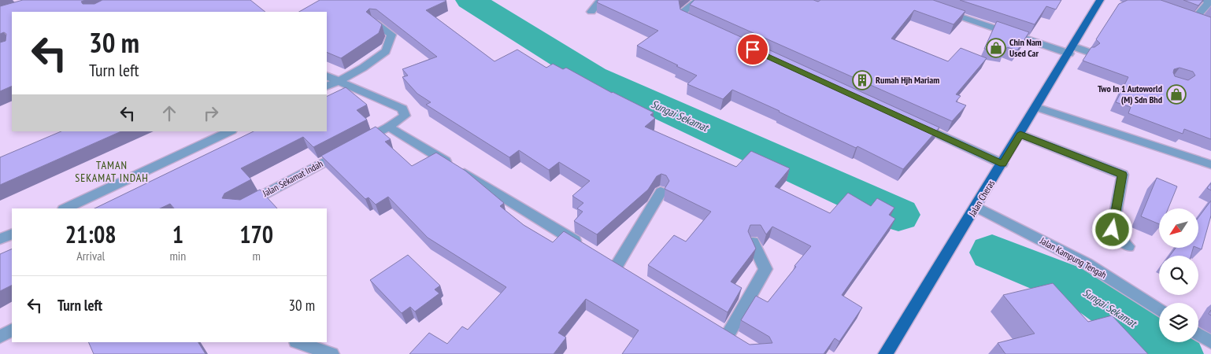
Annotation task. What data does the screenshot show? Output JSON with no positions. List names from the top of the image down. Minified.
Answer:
{"streets":{"main road":["Jalan Cheras"],"street":["Jalan Sekamat Indah","Jalan Kampung Tengah"]},"crossings":[["Jalan Cheras","Jalan Kampung Tengah"]],"districts":["TAMAN SEKAMAT INDAH"],"water":["Sungai Sekamat"],"places":{"shop":["Chin Nam Used Car","Two In 1 Autoworld (M) Sdn Bhd"],"building":["Rumah Hjh Mariam"]},"north":"bottom left","page":{"turn":["30 m","Turn left"],"eta":["21:08","Arrival","1","min","170","m"],"list":[{"name":"Turn left","value":"30 m"}]}}
